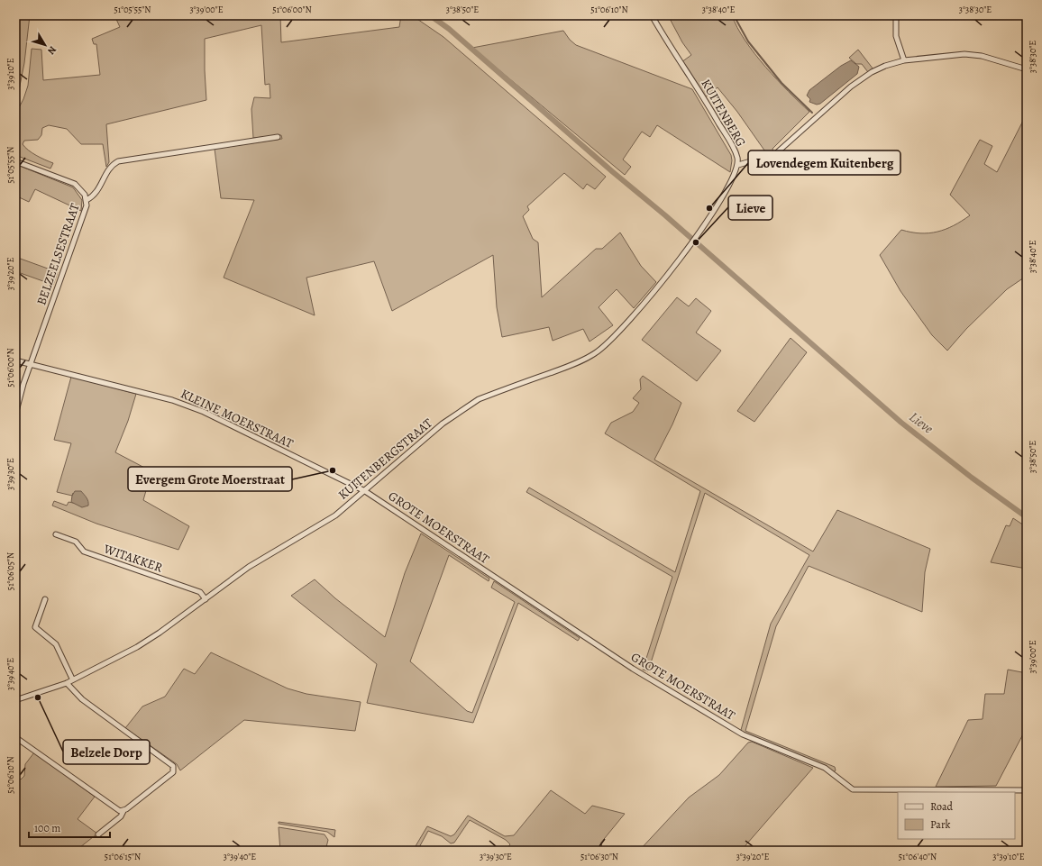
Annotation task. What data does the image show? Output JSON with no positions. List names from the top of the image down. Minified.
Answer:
{"streets":{"street":["KUITENBERG","BELZEELSESTRAAT","KLEINE MOERSTRAAT","KUITENBERGSTRAAT","GROTE MOERSTRAAT","WITAKKER"]},"crossings":[["KUITENBERG","KUITENBERGSTRAAT"],["BELZEELSESTRAAT","KLEINE MOERSTRAAT"],["KLEINE MOERSTRAAT","KUITENBERGSTRAAT"],["KLEINE MOERSTRAAT","GROTE MOERSTRAAT"],["KUITENBERGSTRAAT","GROTE MOERSTRAAT"],["KUITENBERGSTRAAT","WITAKKER"]],"water":["Lieve"],"places":["Lovendegem Kuitenberg","Lieve","Evergem Grote Moerstraat","Belzele Dorp"],"legend":["Road","Park"],"scale_bar":"100 m","north":"bottom right","coordinates":["51°05'55\"N","3°39'00\"E","51°06'00\"N","3°38'50\"E","51°06'10\"N","3°38'40\"E","3°38'30\"E","3°39'10\"E","3°39'20\"E","3°39'30\"E","51°06'05\"N","3°39'40\"E","51°06'15\"N","51°06'30\"N","51°06'40\"N"]}
